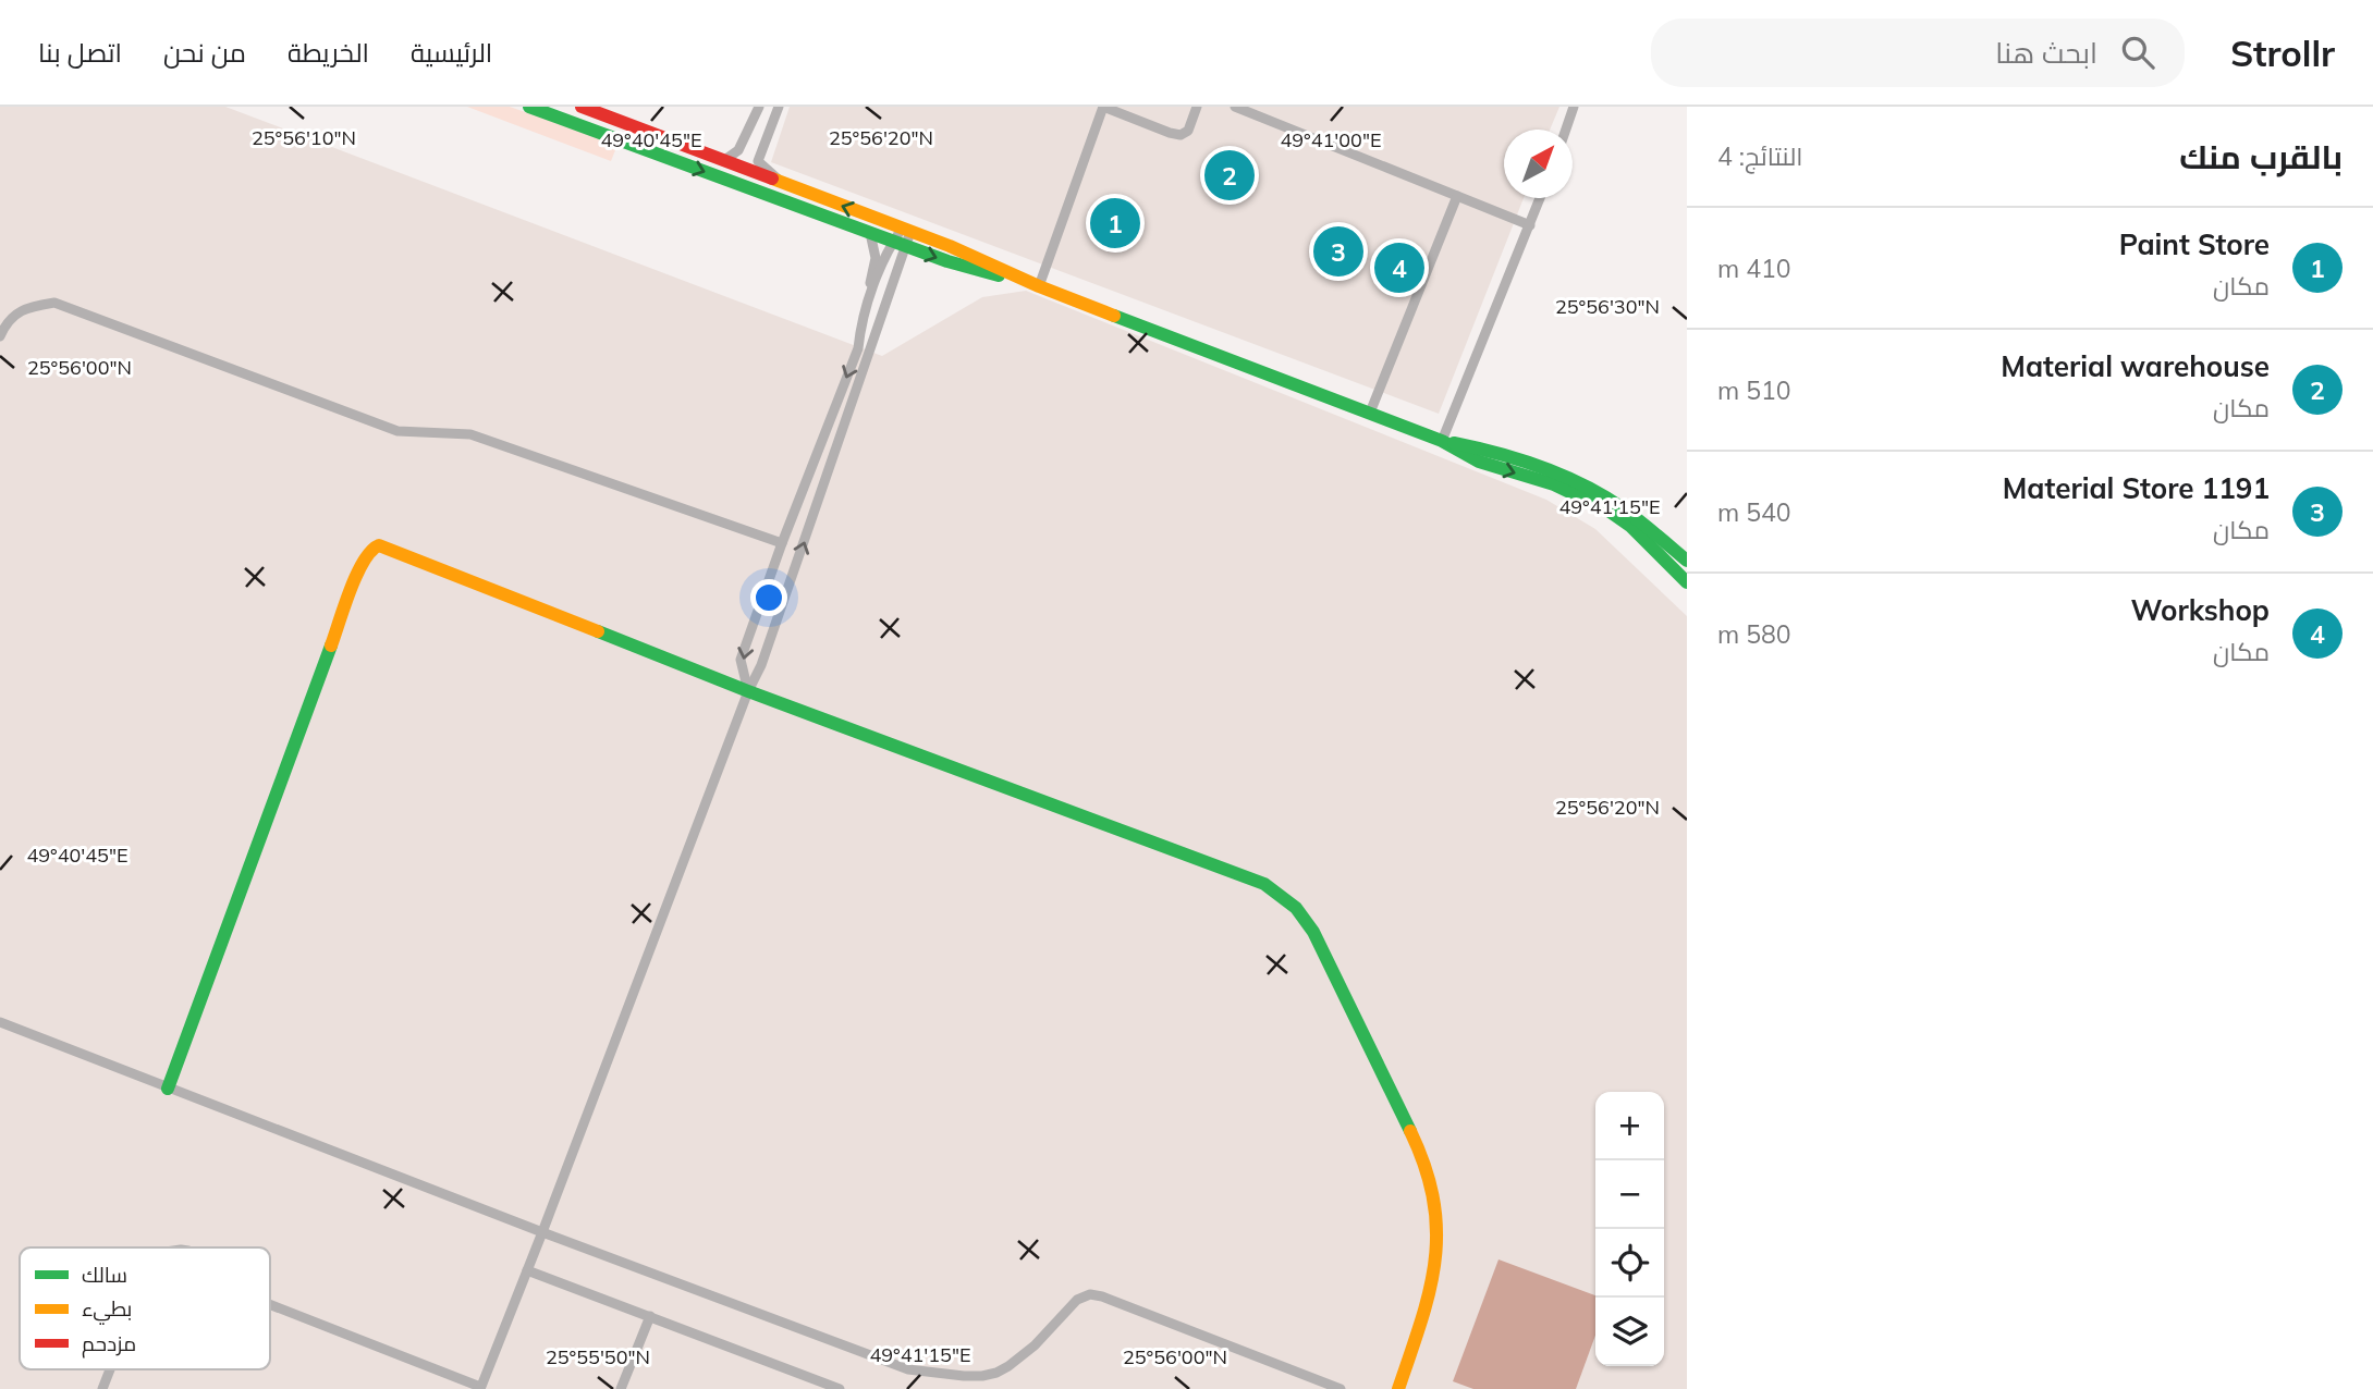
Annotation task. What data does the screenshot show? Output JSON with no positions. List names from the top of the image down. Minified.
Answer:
{"legend":["سالك","بطيء","مزدحم"],"north":"top right","page":{"header":"Strollr","search":"ابحث هنا","nav":["الرئيسية","الخريطة","من نحن","اتصل بنا"],"heading":["بالقرب منك","النتائج: 4"],"pins":["2","1","3","4"],"list":[{"mark":"1","name":"Paint Store","note":"مكان","value":"410 m"},{"mark":"2","name":"Material warehouse","note":"مكان","value":"510 m"},{"mark":"3","name":"1191 Material Store","note":"مكان","value":"540 m"},{"mark":"4","name":"Workshop","note":"مكان","value":"580 m"}],"map_buttons":["+","−"]},"coordinates":["25°56'10\"N","25°56'20\"N","49°40'45\"E","49°41'00\"E","25°56'30\"N","25°56'00\"N","49°41'15\"E","25°55'50\"N"]}
